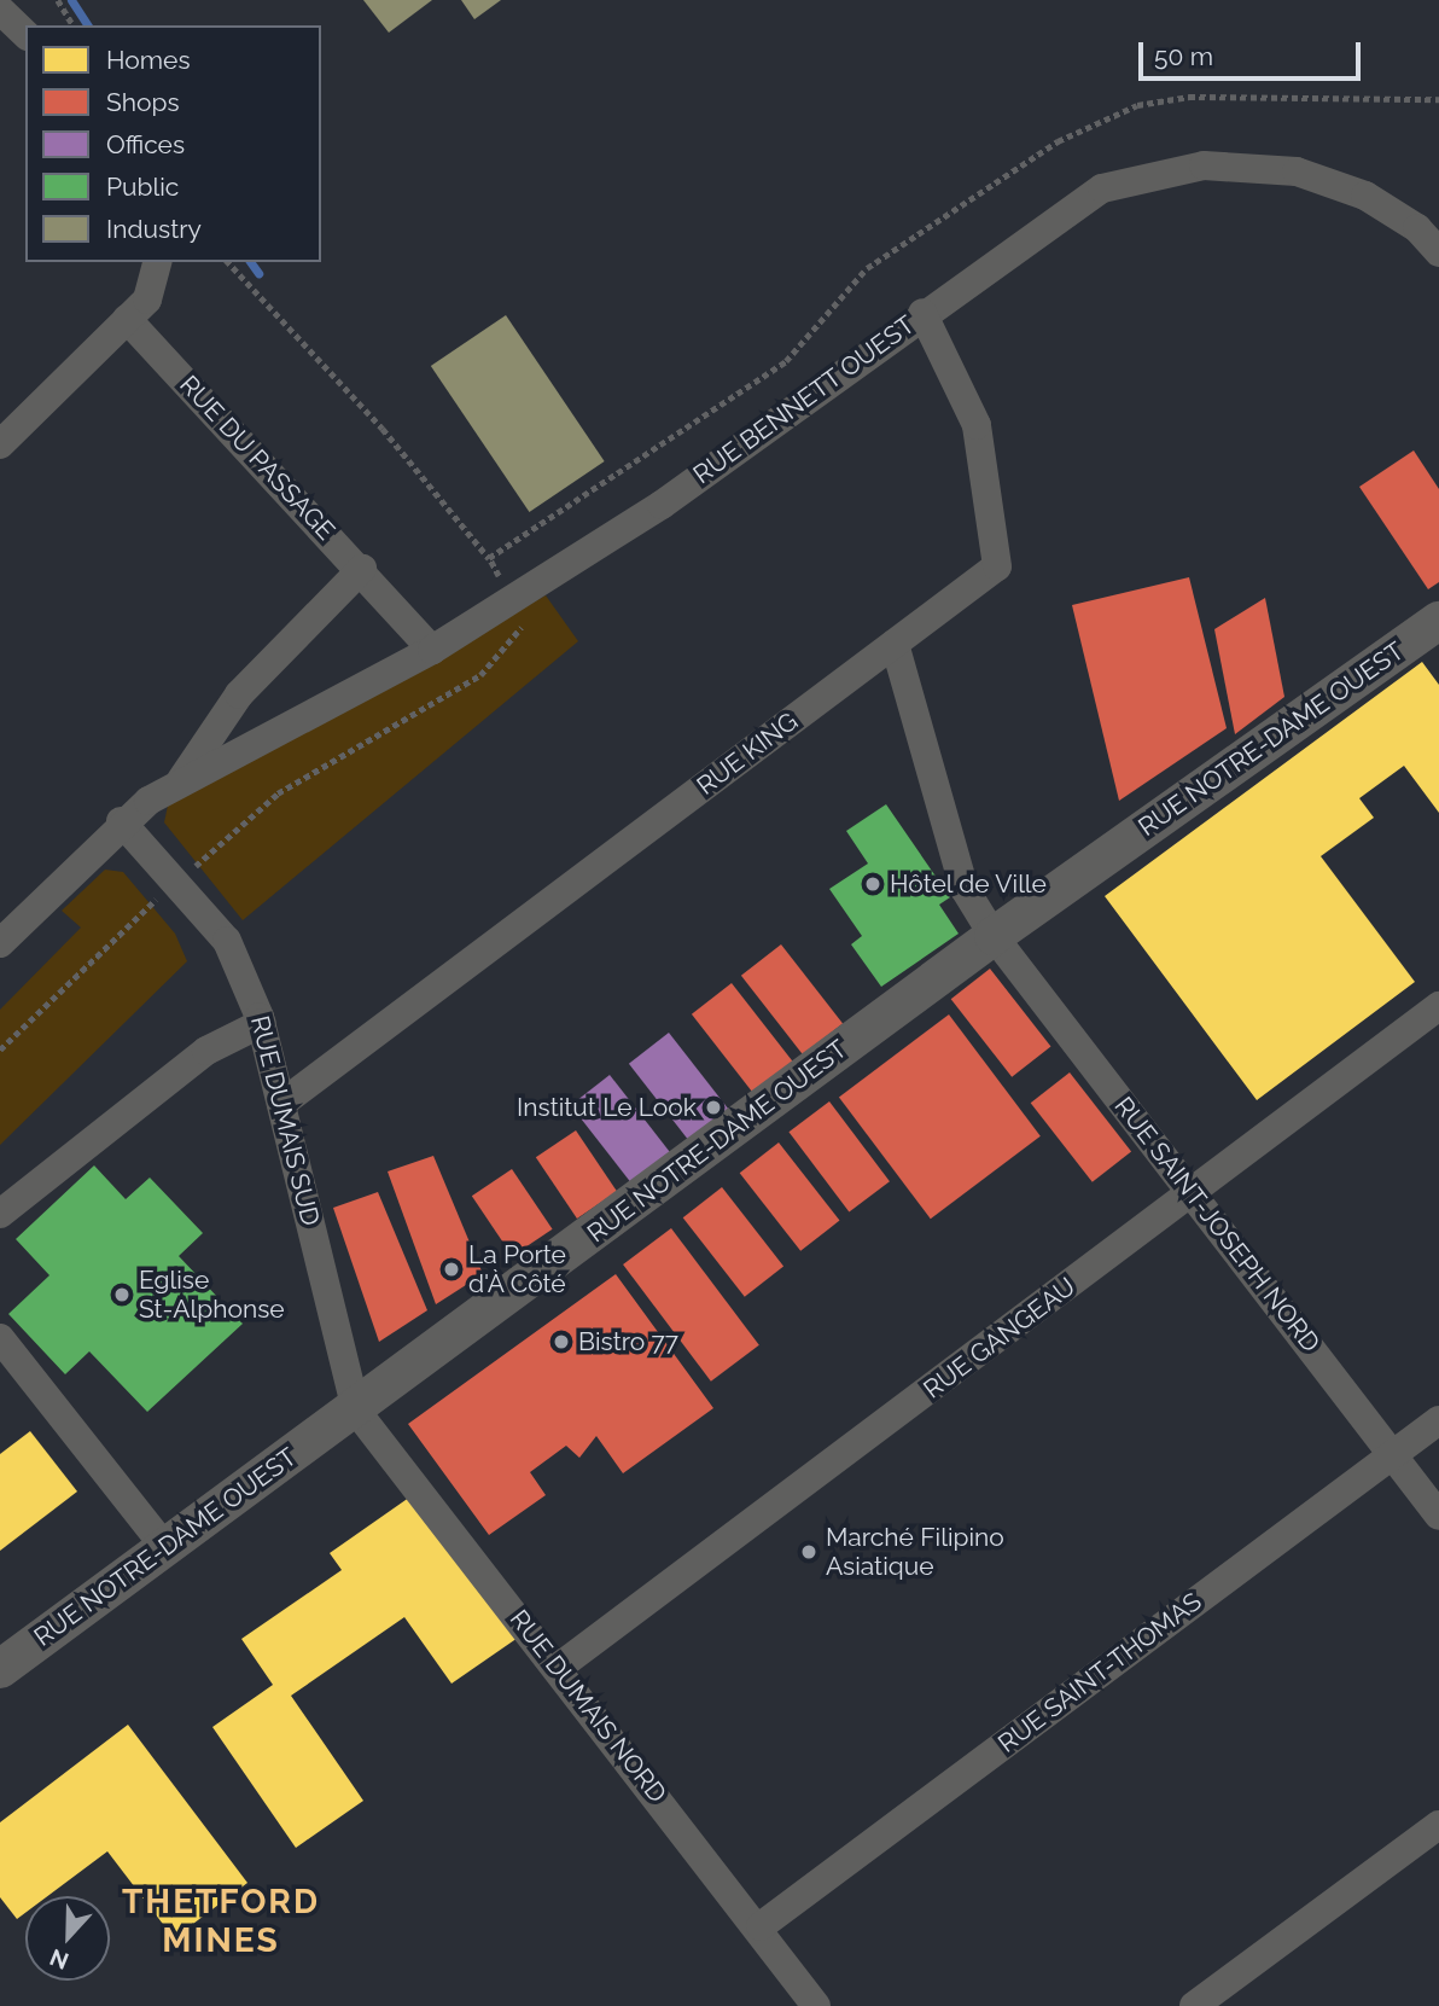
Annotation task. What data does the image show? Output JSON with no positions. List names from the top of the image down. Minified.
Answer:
{"streets":{"street":["RUE BENNETT OUEST","RUE DU PASSAGE","RUE NOTRE-DAME OUEST","RUE KING","RUE DUMAIS SUD","RUE SAINT-JOSEPH NORD","RUE GANGEAU","RUE SAINT-THOMAS","RUE DUMAIS NORD"]},"crossings":[["RUE BENNETT OUEST","RUE DU PASSAGE"],["RUE BENNETT OUEST","RUE KING"],["RUE BENNETT OUEST","RUE DUMAIS SUD"],["RUE NOTRE-DAME OUEST","RUE DUMAIS SUD"],["RUE NOTRE-DAME OUEST","RUE SAINT-JOSEPH NORD"],["RUE NOTRE-DAME OUEST","RUE DUMAIS NORD"],["RUE KING","RUE DUMAIS SUD"],["RUE KING","RUE SAINT-JOSEPH NORD"],["RUE DUMAIS SUD","RUE DUMAIS NORD"],["RUE SAINT-JOSEPH NORD","RUE GANGEAU"],["RUE SAINT-JOSEPH NORD","RUE SAINT-THOMAS"],["RUE GANGEAU","RUE DUMAIS NORD"],["RUE SAINT-THOMAS","RUE DUMAIS NORD"]],"districts":["THETFORD MINES"],"places":["Hôtel de Ville","Institut Le Look","La Porte d'À Côté","Eglise St-Alphonse","Bistro 77","Marché Filipino Asiatique"],"legend":["Homes","Shops","Offices","Public","Industry"],"scale_bar":"50 m","north":"bottom"}
